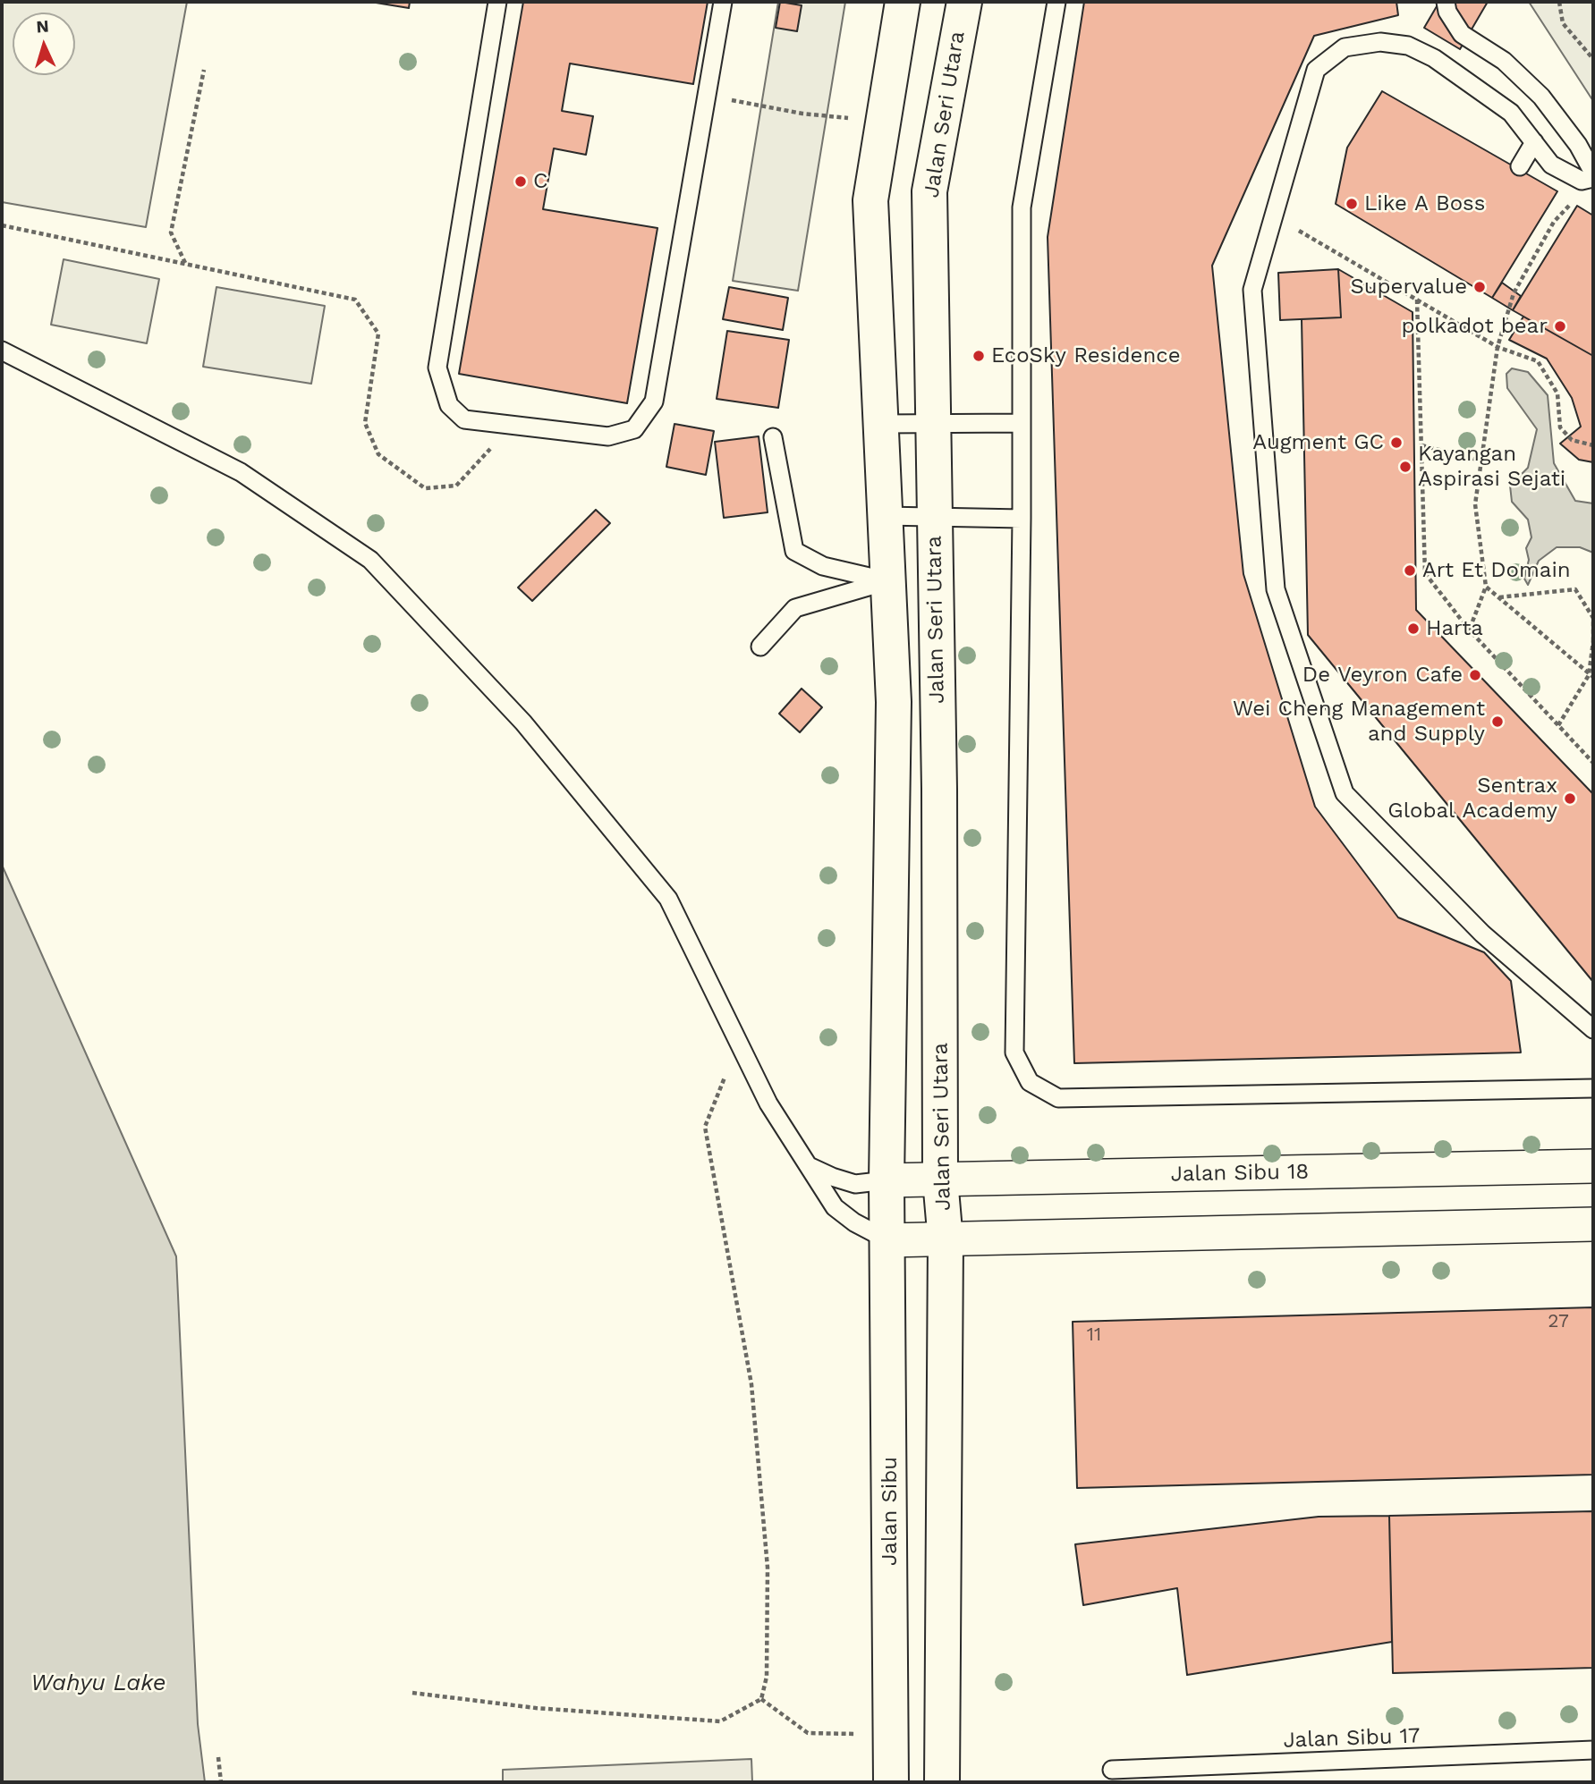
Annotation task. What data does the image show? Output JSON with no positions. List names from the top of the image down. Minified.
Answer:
{"streets":{"street":["Jalan Seri Utara","Jalan Sibu 18","Jalan Sibu"],"lane":["Jalan Sibu 17"]},"crossings":[["Jalan Seri Utara","Jalan Sibu 18"],["Jalan Seri Utara","Jalan Sibu"]],"water":["Wahyu Lake"],"places":["C","Like A Boss","Supervalue","polkadot bear","EcoSky Residence","Augment GC","Kayangan Aspirasi Sejati","Art Et Domain","Harta","De Veyron Cafe","Wei Cheng Management and Supply","Sentrax Global Academy"],"house_numbers":["27","11"],"north":"top"}
